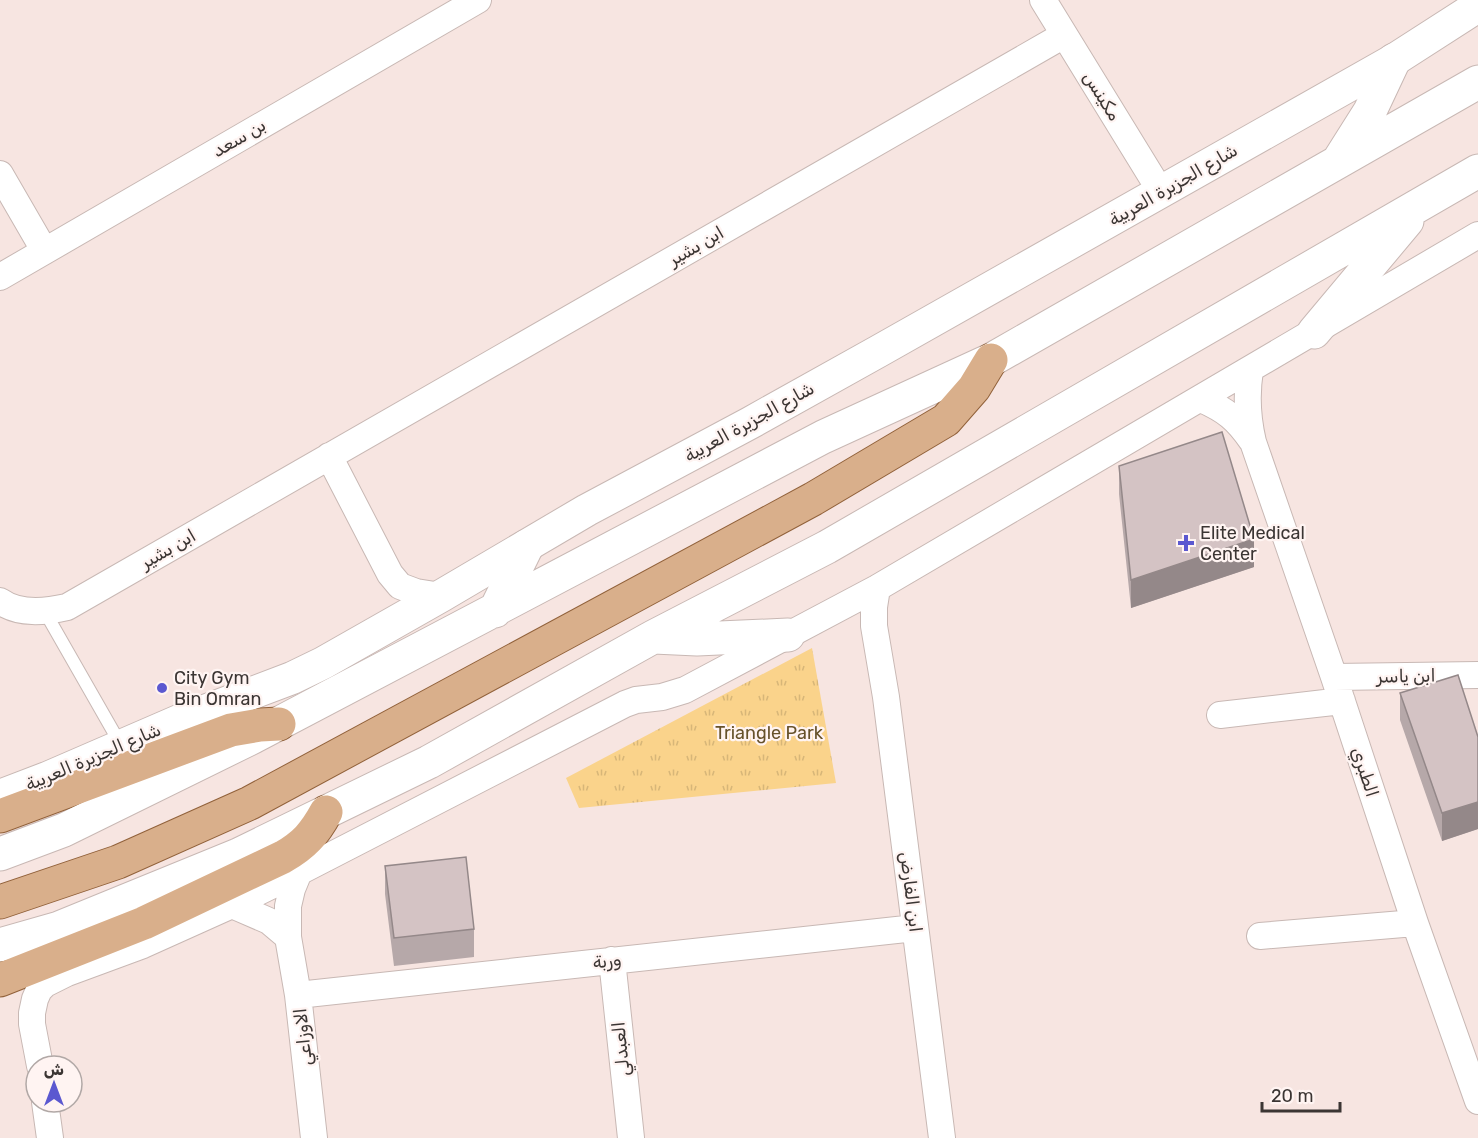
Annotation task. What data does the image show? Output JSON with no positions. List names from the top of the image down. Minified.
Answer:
{"streets":{"street":["مكينس","بن سعد","شارع الجزيرة العربية","ابن بشير","ابن ياسر","الطبري","ابن الفارض","وربة","الاوزاعي","العبدلي"]},"crossings":[["مكينس","شارع الجزيرة العربية"],["مكينس","ابن بشير"],["ابن ياسر","الطبري"],["ابن الفارض","وربة"],["وربة","الاوزاعي"],["وربة","العبدلي"]],"parks":["Triangle Park"],"places":{"health":["Elite Medical Center"],"other":["City Gym Bin Omran"]},"scale_bar":"20 m","north":"top"}
